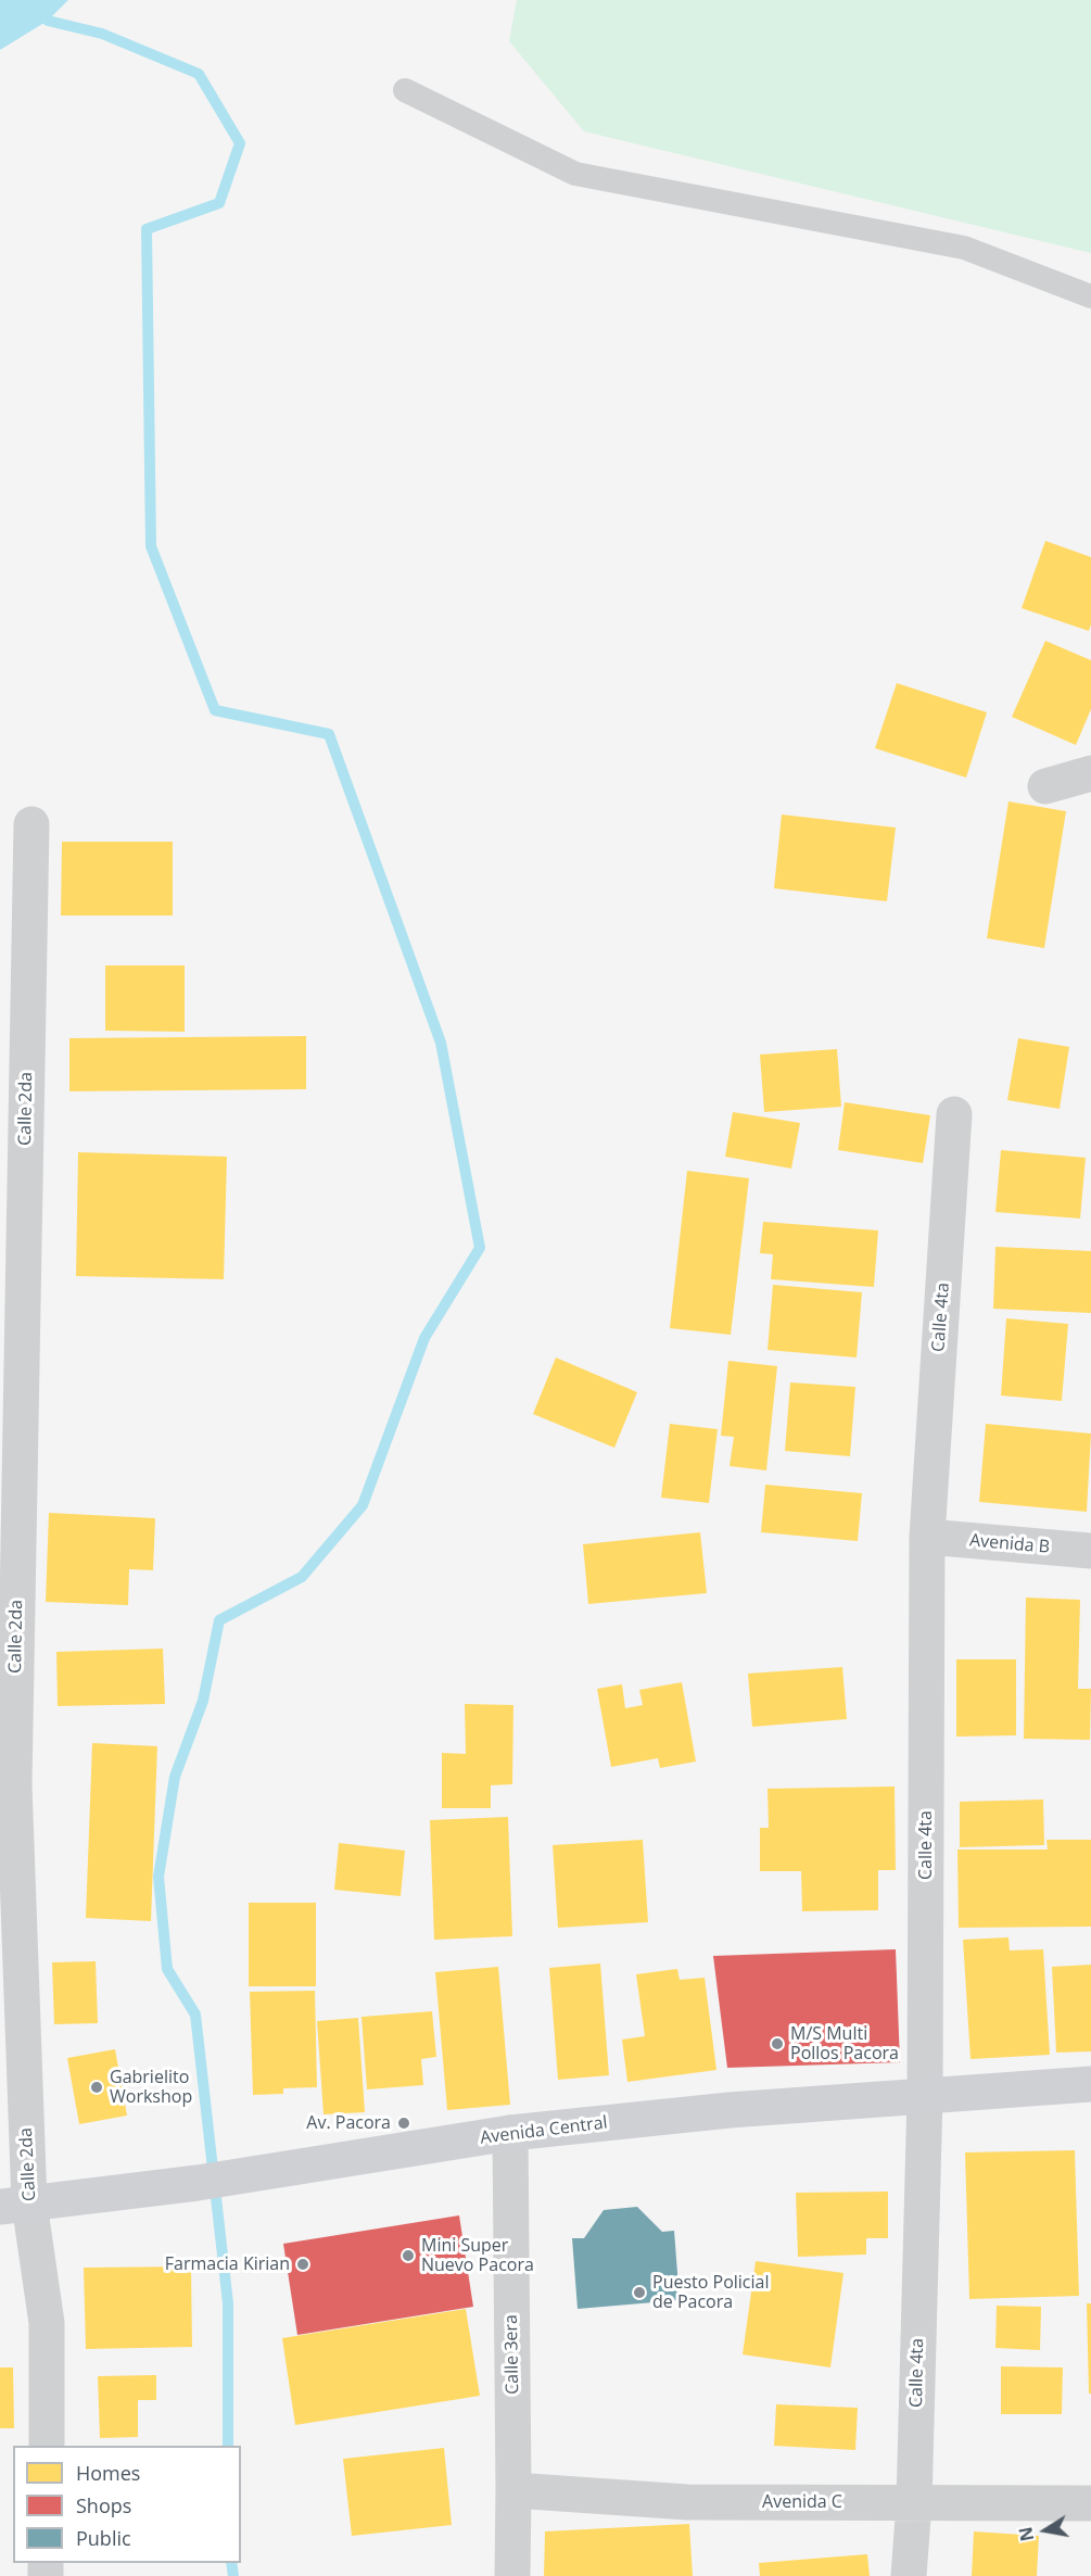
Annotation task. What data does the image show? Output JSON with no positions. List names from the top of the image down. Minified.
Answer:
{"streets":{"street":["Calle 2da","Calle 4ta","Avenida B","Avenida Central","Calle 3era","Avenida C"]},"crossings":[["Calle 2da","Avenida Central"],["Calle 4ta","Avenida B"],["Calle 4ta","Avenida Central"],["Calle 4ta","Avenida C"],["Avenida Central","Calle 3era"],["Calle 3era","Avenida C"]],"places":["M/S Multi Pollos Pacora","Gabrielito Workshop","Av. Pacora","Mini Super Nuevo Pacora","Farmacia Kirian","Puesto Policial de Pacora"],"legend":["Homes","Shops","Public"],"north":"left"}
